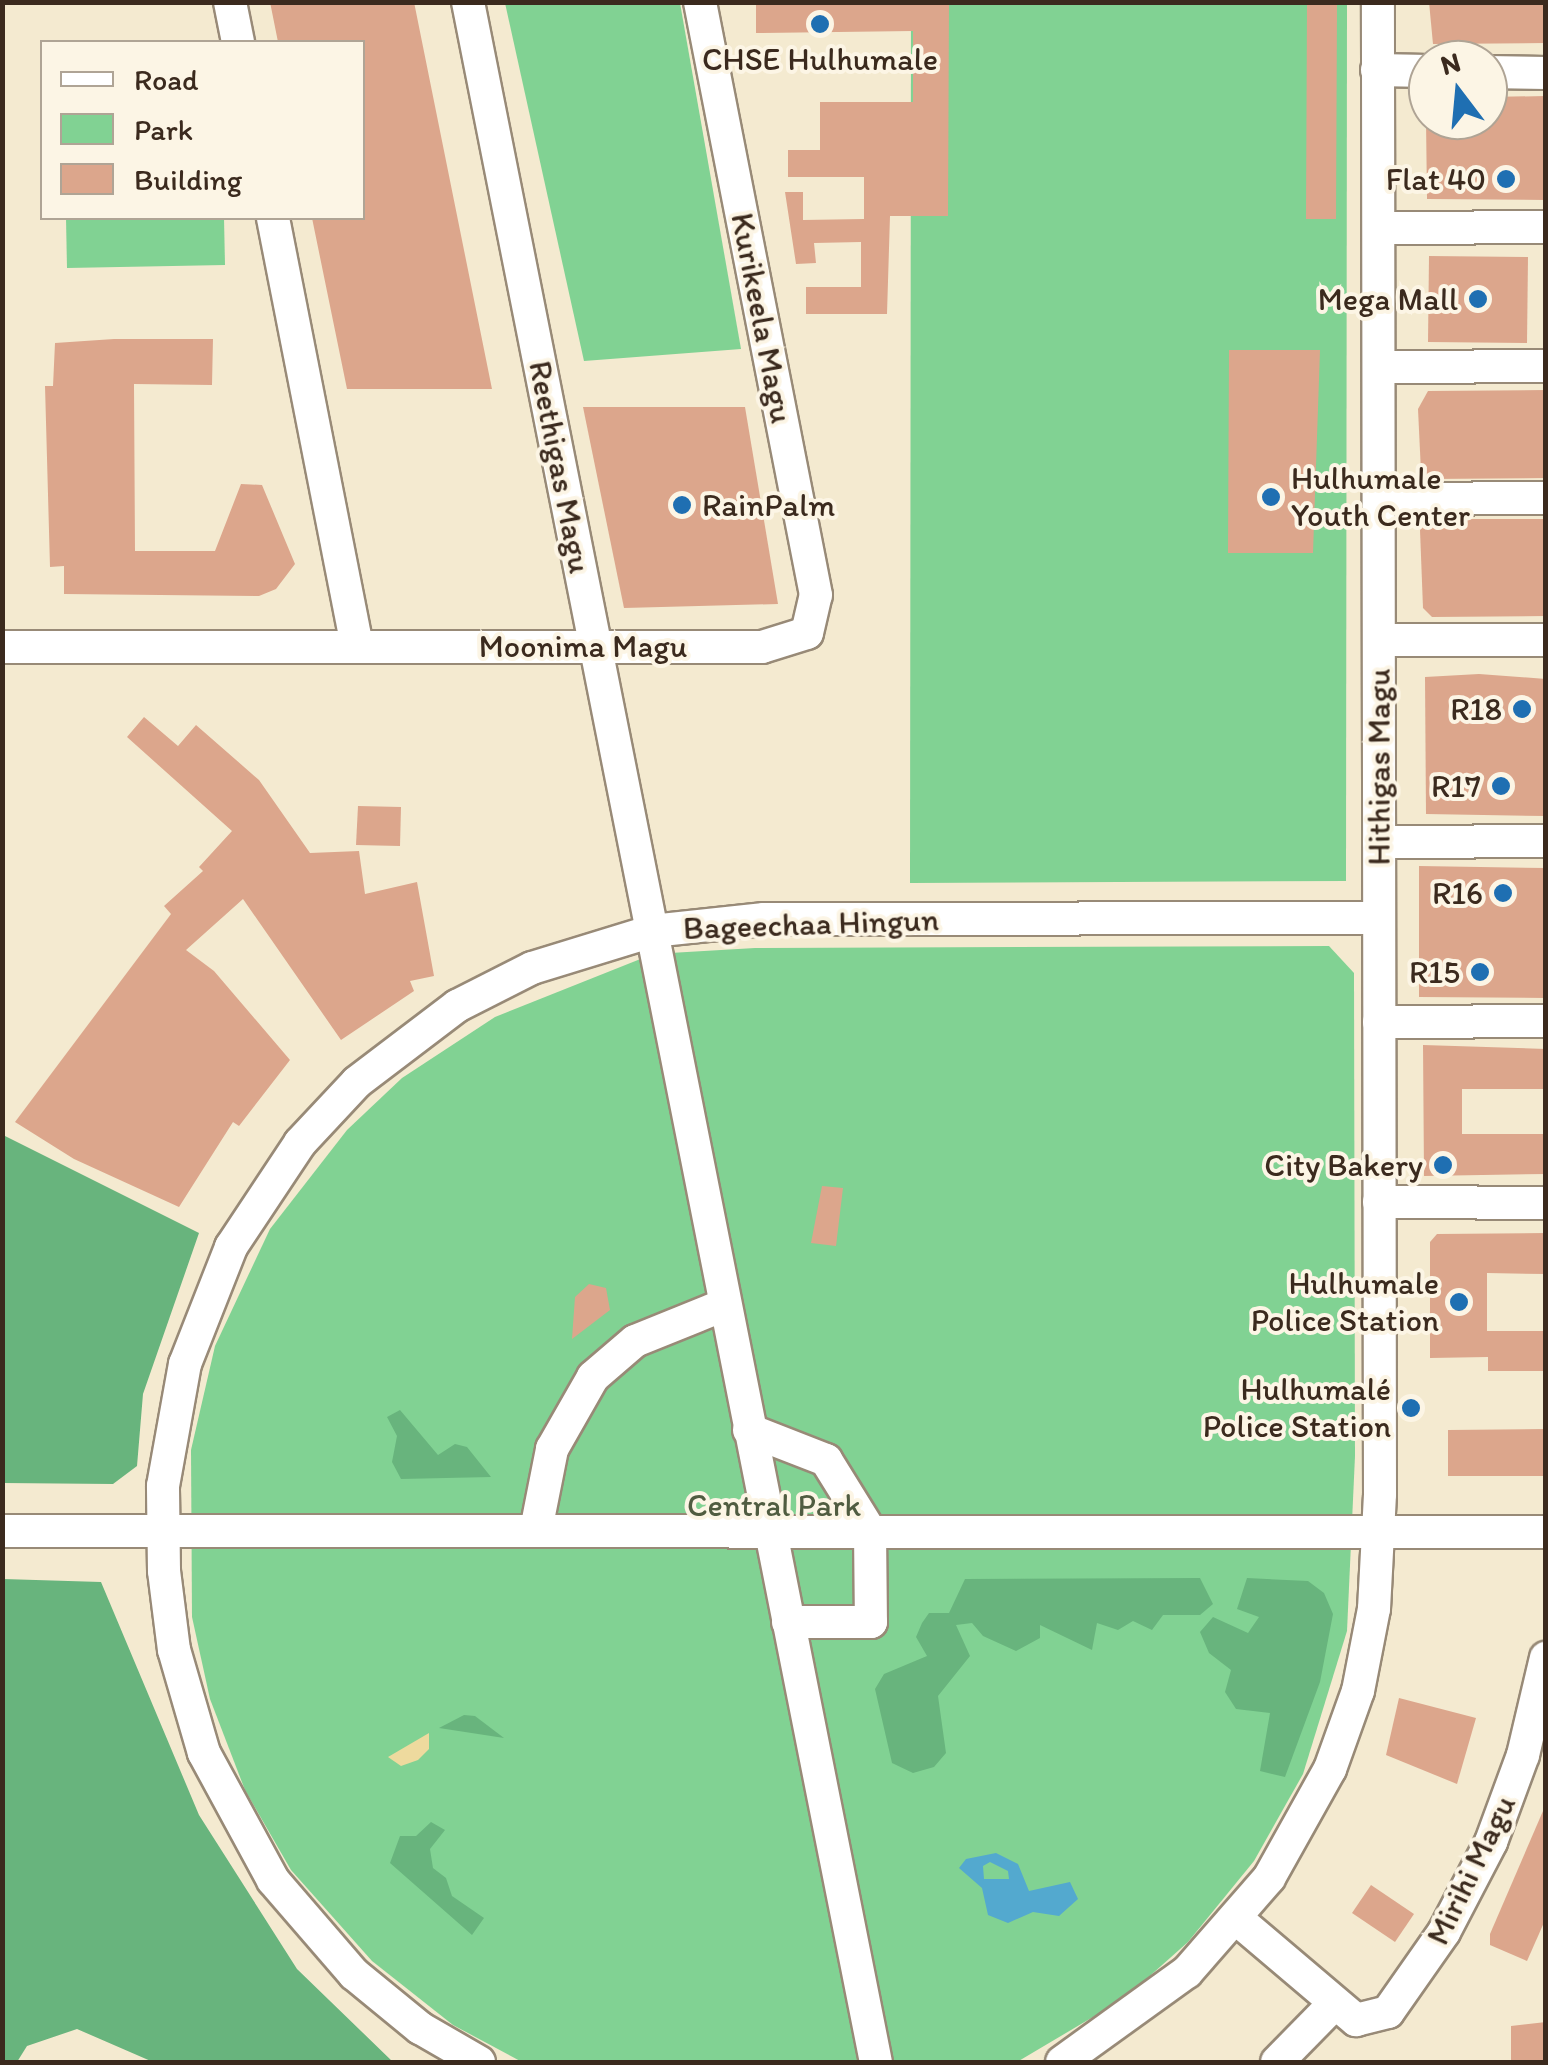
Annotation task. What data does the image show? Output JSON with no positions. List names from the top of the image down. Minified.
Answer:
{"streets":{"street":["Kurikeela Magu","Reethigas Magu","Moonima Magu","Hithigas Magu","Bageechaa Hingun","Mirihi Magu"]},"crossings":[["Kurikeela Magu","Moonima Magu"],["Reethigas Magu","Moonima Magu"],["Reethigas Magu","Bageechaa Hingun"],["Hithigas Magu","Bageechaa Hingun"]],"parks":["Central Park"],"places":["CHSE Hulhumale","Flat 40","Mega Mall","Hulhumale Youth Center","RainPalm","R18","R17","R16","R15","City Bakery","Hulhumale Police Station","Hulhumalé Police Station"],"legend":["Road","Park","Building"],"north":"top"}
